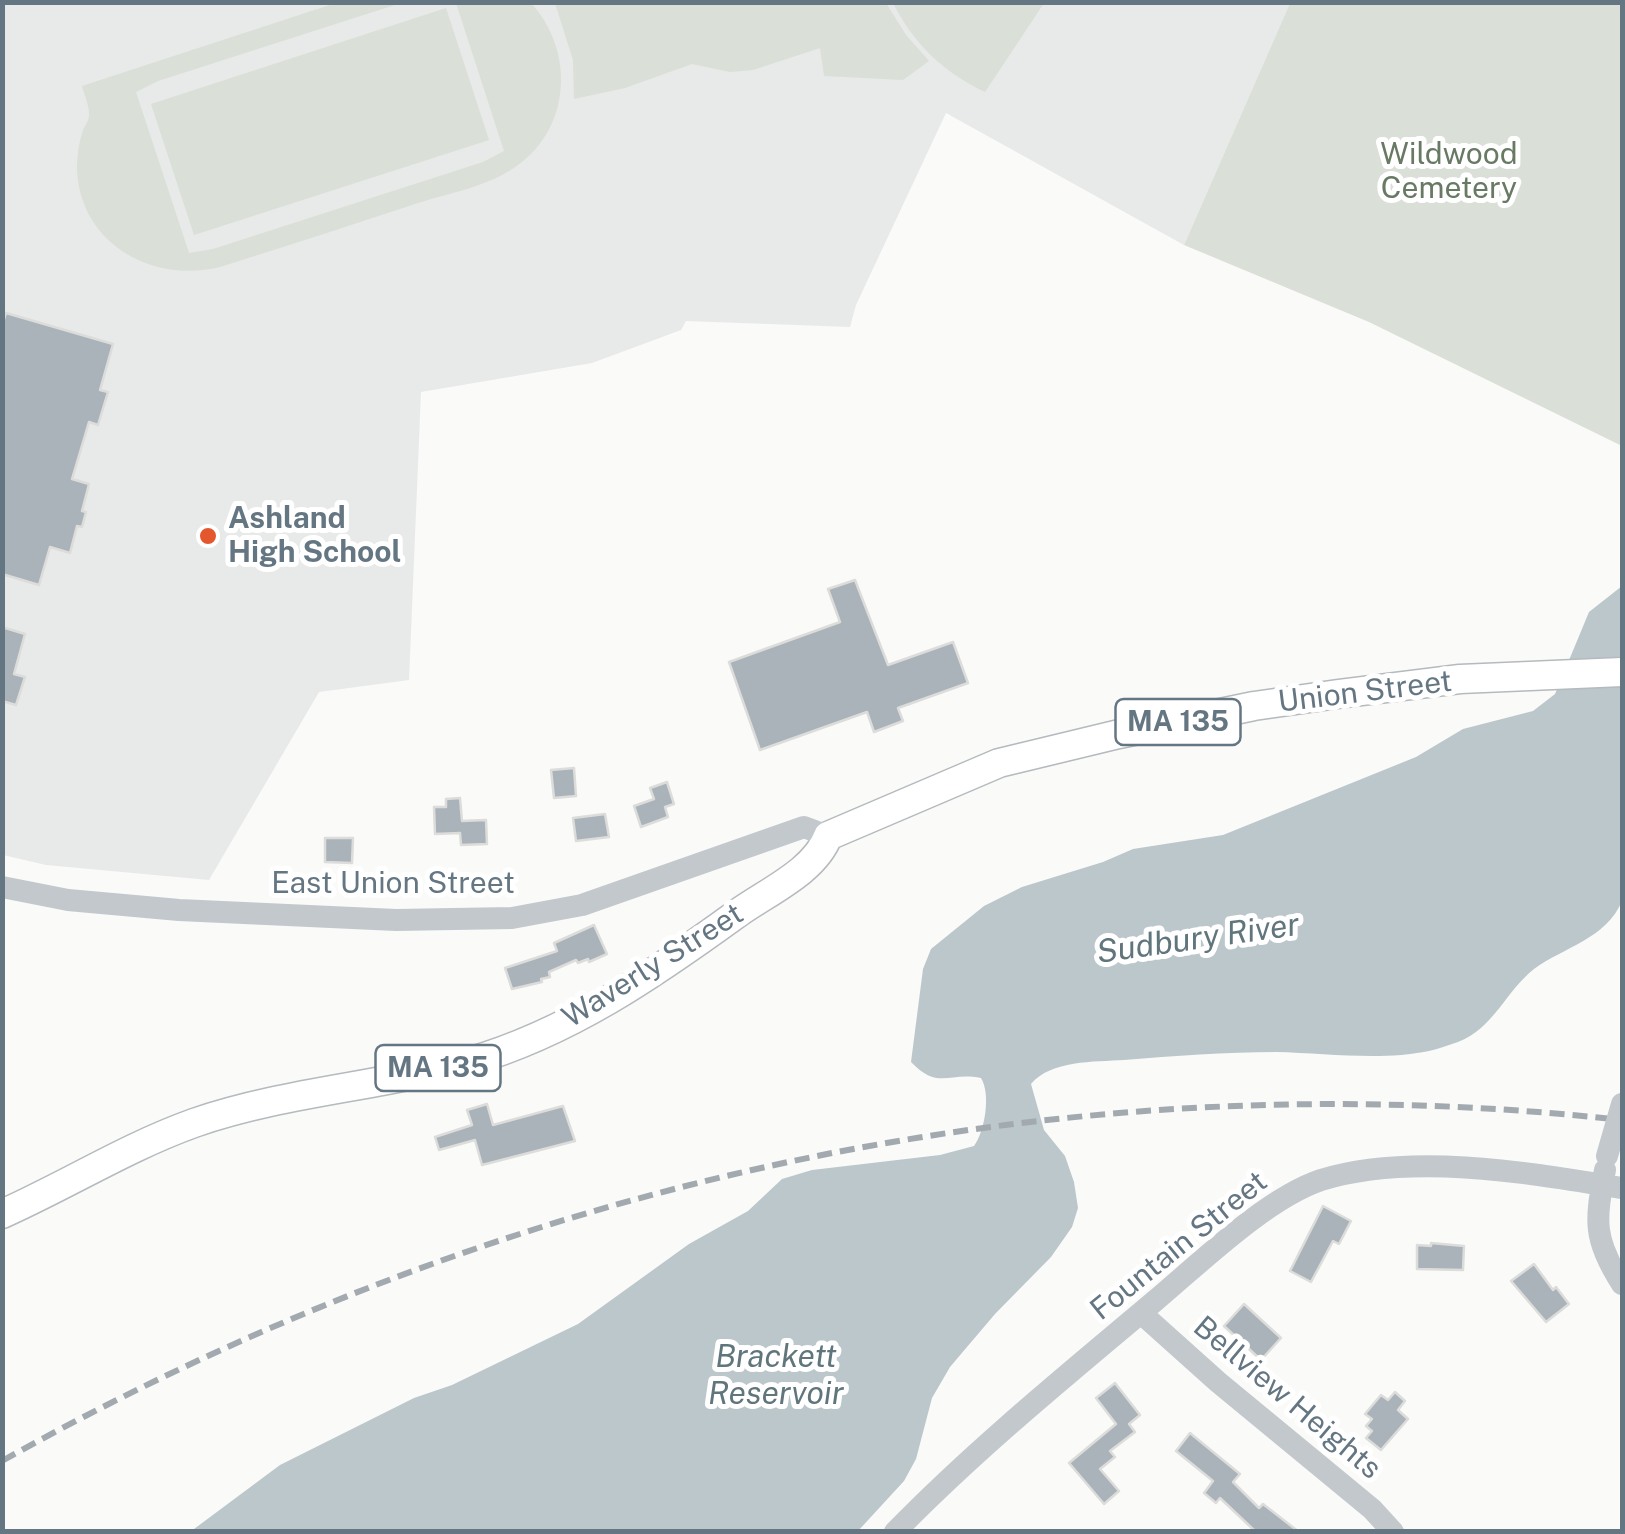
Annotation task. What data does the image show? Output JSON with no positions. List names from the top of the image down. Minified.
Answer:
{"streets":{"main road":["Union Street","MA 135","Waverly Street"],"street":["East Union Street","Fountain Street","Bellview Heights"]},"crossings":[["Union Street","East Union Street"],["Union Street","Waverly Street"],["East Union Street","Waverly Street"],["Fountain Street","Bellview Heights"]],"water":["Sudbury River","Brackett Reservoir"],"parks":["Wildwood Cemetery"],"places":["Ashland High School"]}
